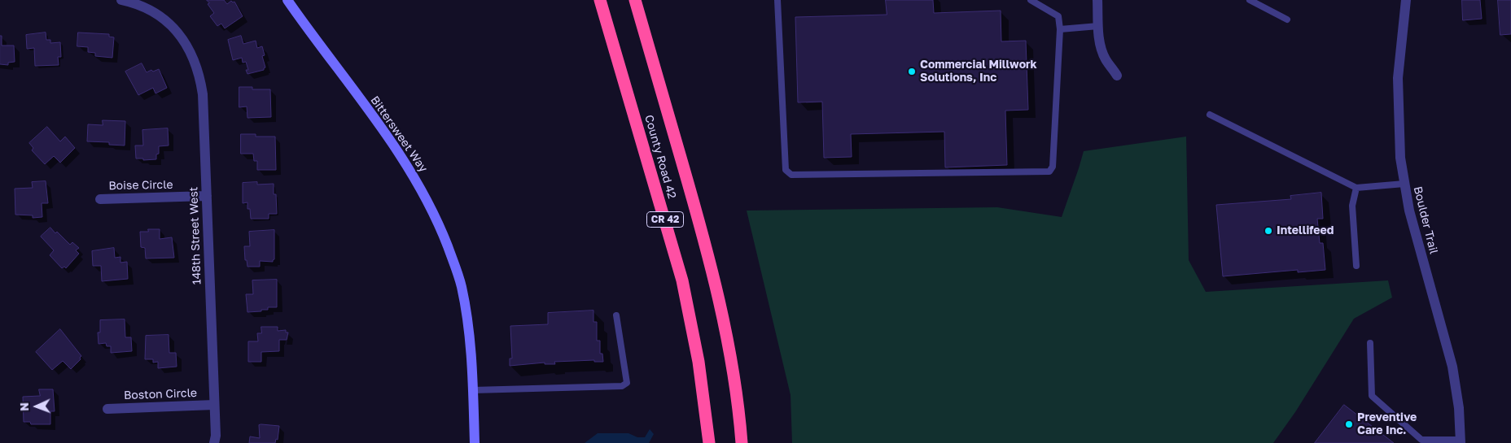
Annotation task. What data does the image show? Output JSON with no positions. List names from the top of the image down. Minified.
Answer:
{"streets":{"highway":["County Road 42","CR 42"],"street":["Bittersweet Way","Boise Circle","Boulder Trail","148th Street West","Boston Circle"]},"crossings":[["Boise Circle","148th Street West"],["148th Street West","Boston Circle"]],"places":["Commercial Millwork Solutions, Inc","Intellifeed","Preventive Care Inc."],"north":"left"}
